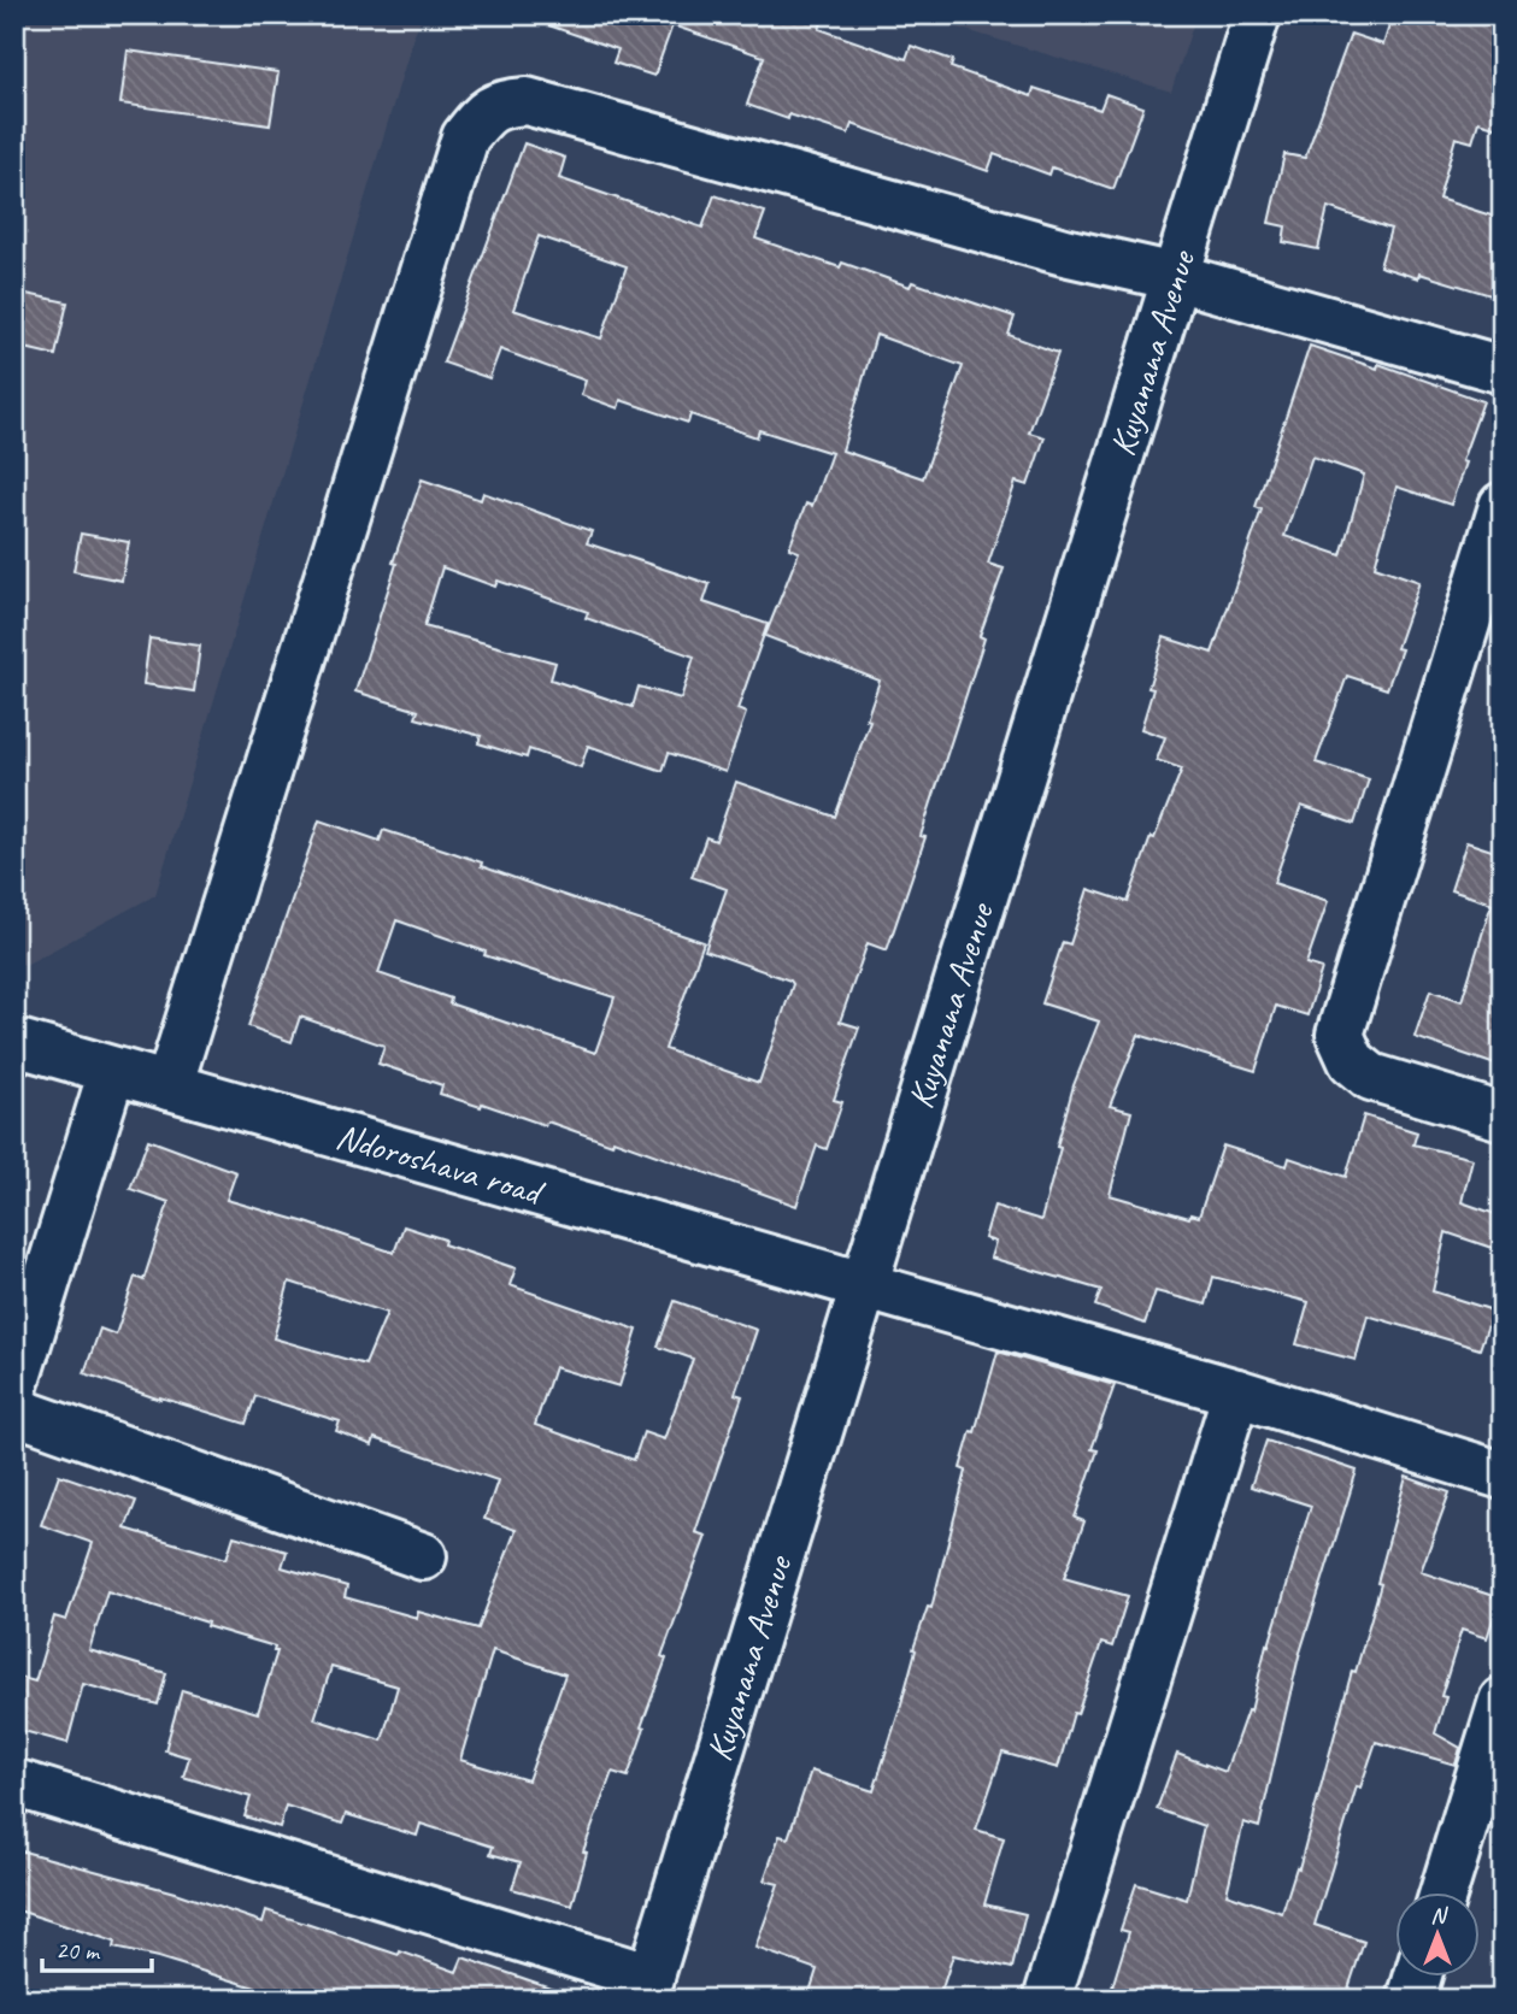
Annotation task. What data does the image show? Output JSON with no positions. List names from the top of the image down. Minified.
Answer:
{"streets":{"street":["Kuyanana Avenue","Ndoroshava road"]},"crossings":[["Kuyanana Avenue","Ndoroshava road"]],"scale_bar":"20 m","north":"top"}
